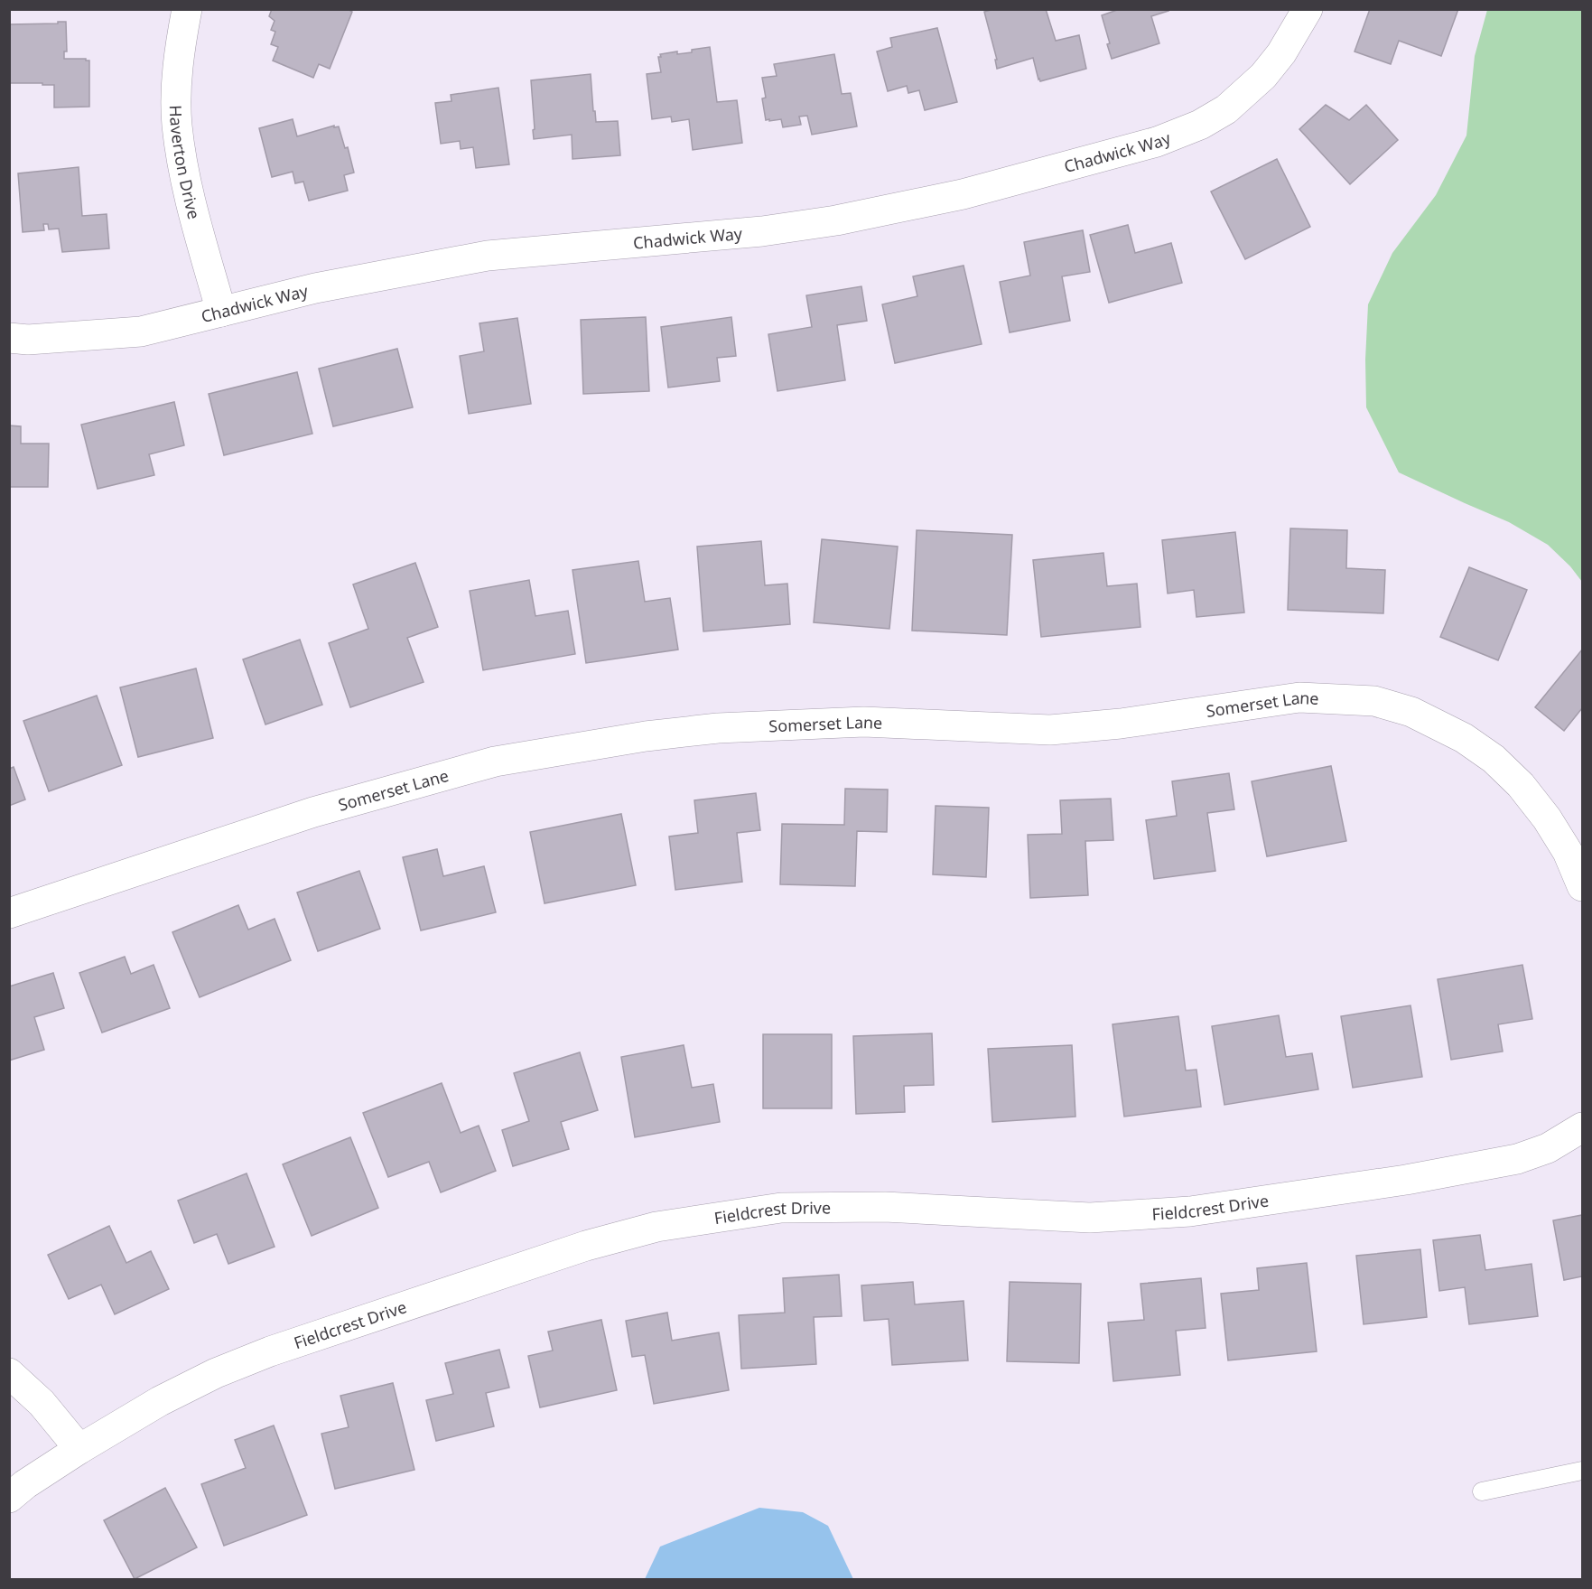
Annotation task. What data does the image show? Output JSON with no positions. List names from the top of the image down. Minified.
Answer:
{"streets":{"street":["Chadwick Way","Haverton Drive","Somerset Lane","Fieldcrest Drive"]},"crossings":[["Chadwick Way","Haverton Drive"]]}
